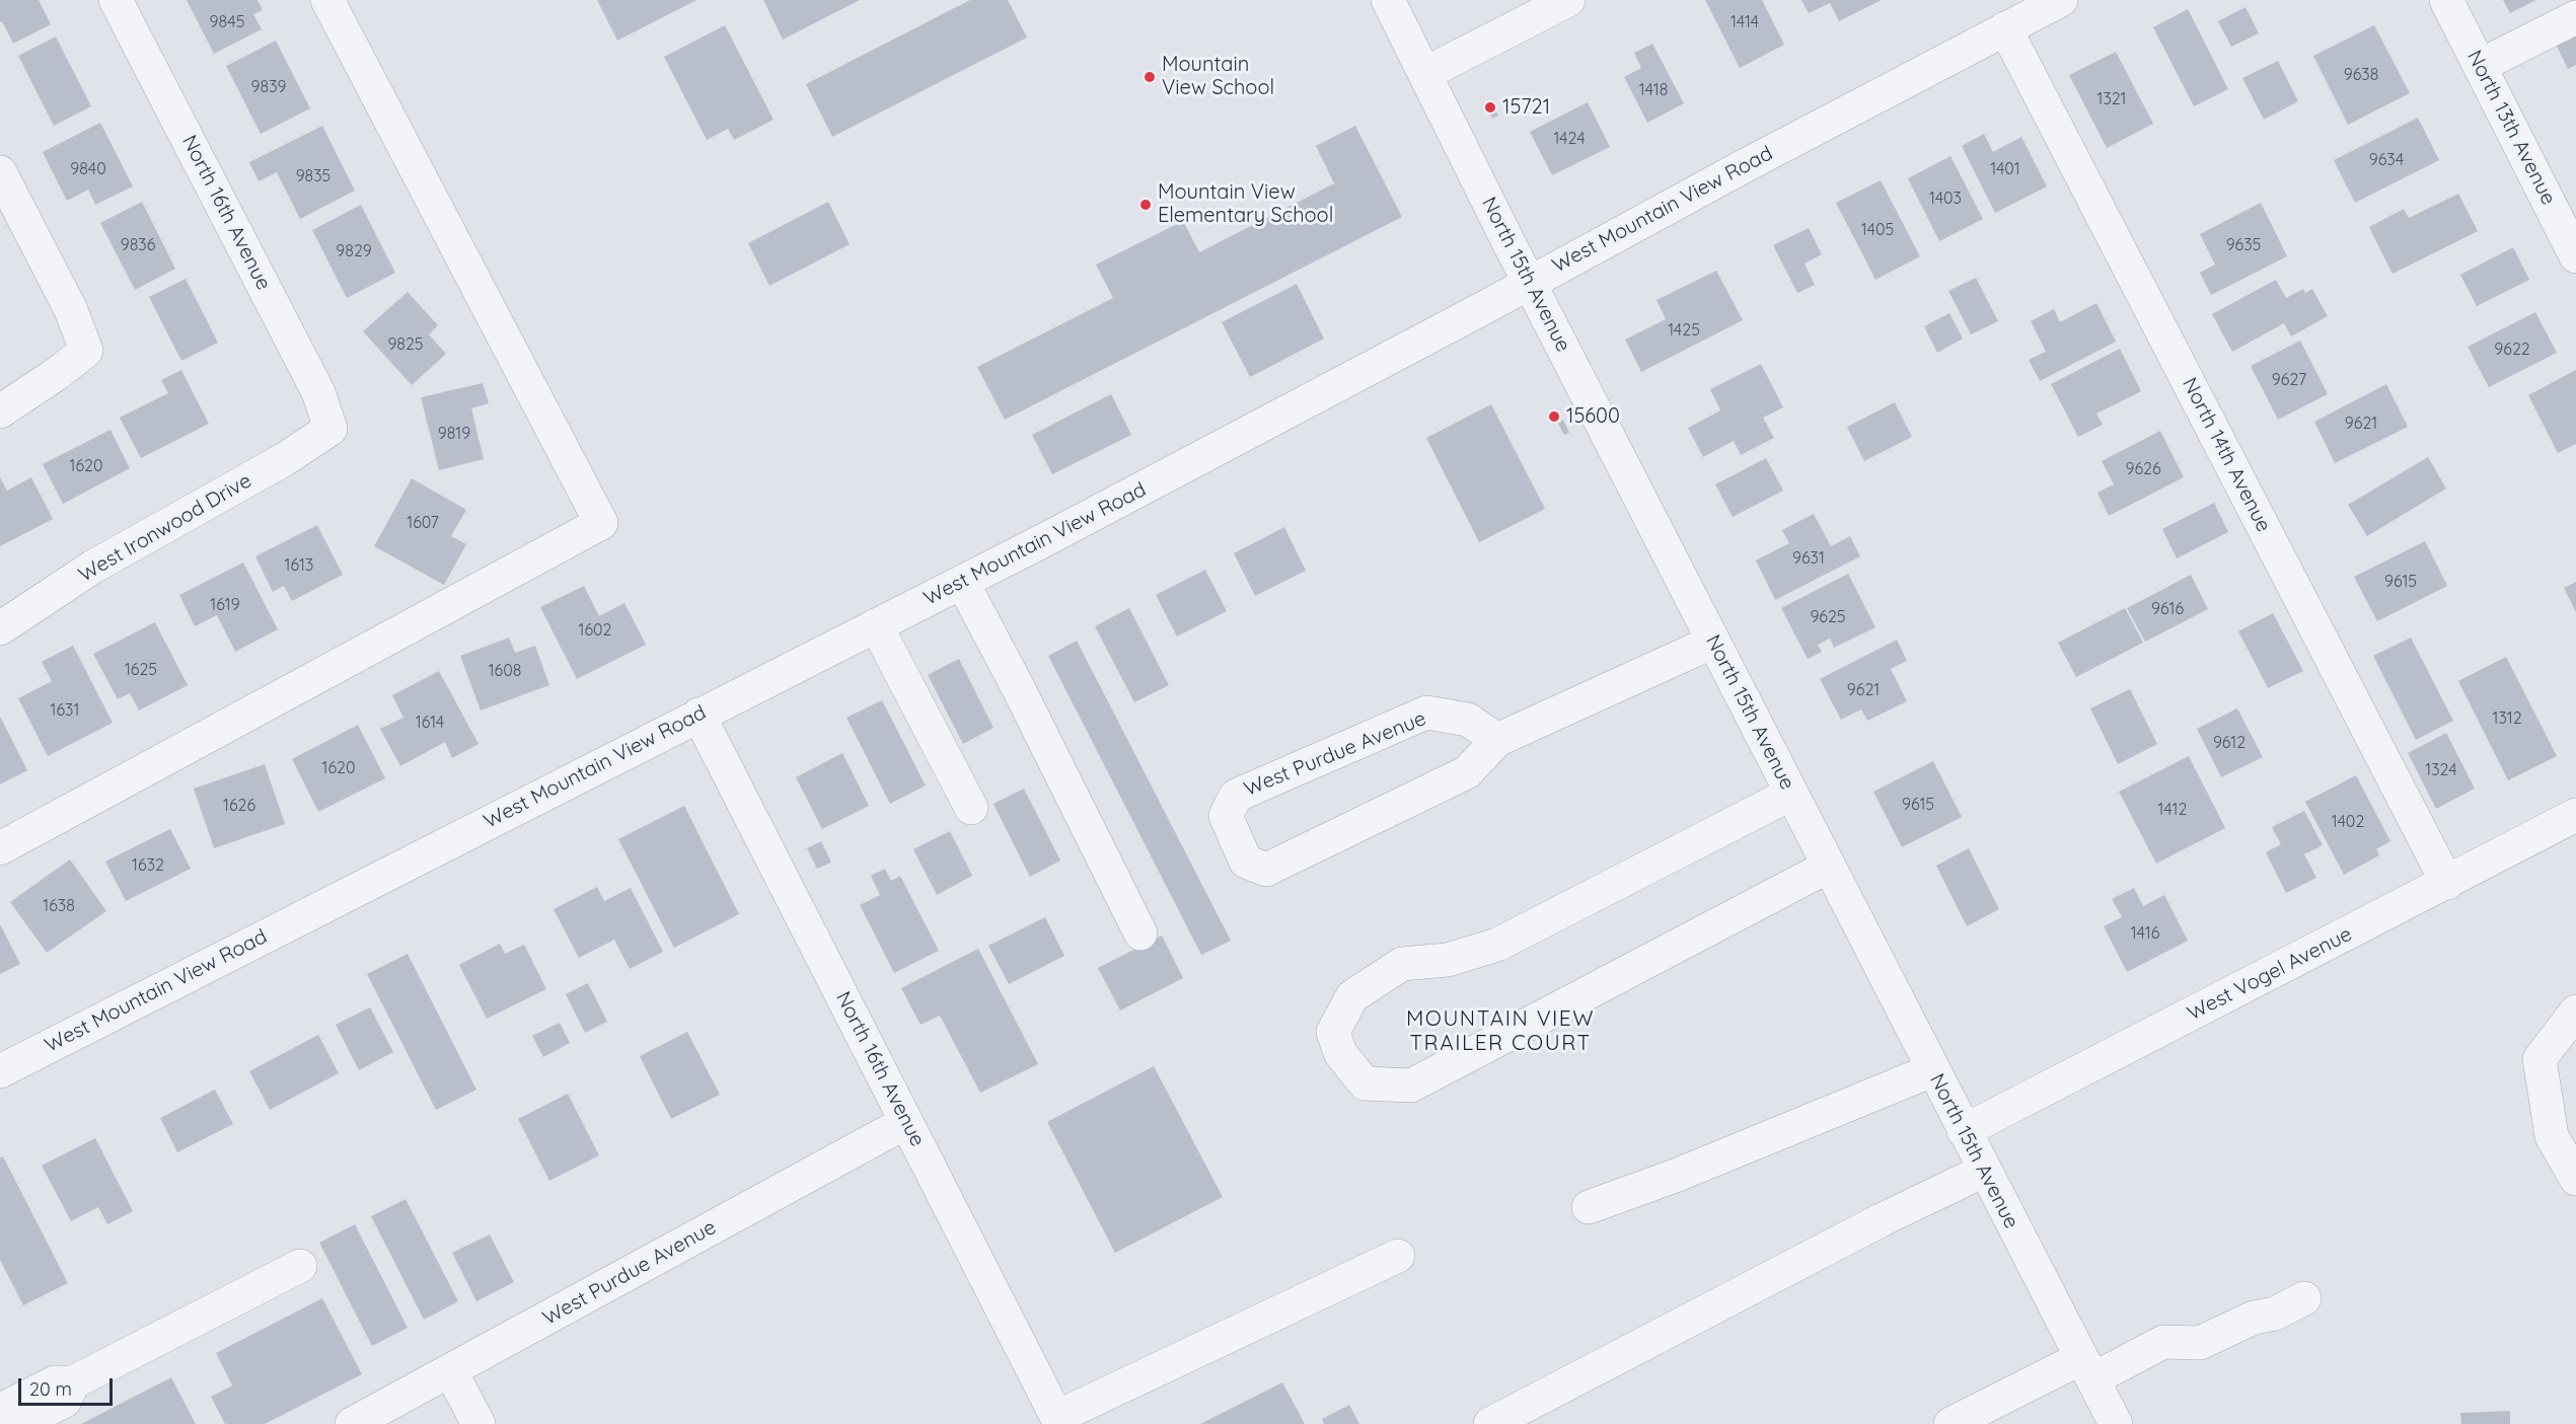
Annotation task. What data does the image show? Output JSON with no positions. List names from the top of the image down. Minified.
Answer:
{"streets":{"street":["North 13th Avenue","West Mountain View Road","North 16th Avenue","North 15th Avenue","North 14th Avenue","West Ironwood Drive","West Purdue Avenue","West Vogel Avenue"]},"crossings":[["West Mountain View Road","North 16th Avenue"],["West Mountain View Road","North 15th Avenue"],["West Mountain View Road","North 14th Avenue"],["North 16th Avenue","West Ironwood Drive"],["North 16th Avenue","West Purdue Avenue"],["North 15th Avenue","West Purdue Avenue"],["North 15th Avenue","West Vogel Avenue"],["North 14th Avenue","West Vogel Avenue"]],"districts":["MOUNTAIN VIEW TRAILER COURT"],"places":["Mountain View School","15721","Mountain View Elementary School","15600"],"house_numbers":["9845","1414","9638","9839","1418","1321","1424","9634","9840","1401","9835","1403","1405","9836","9635","9829","1425","9825","9622","9627","9621","9819","1620","9626","1607","9631","1613","9615","1619","9616","9625","1602","1625","1608","9621","1631","1312","1614","9612","1620","1324","9615","1626","1412","1402","1632","1638","1416"],"scale_bar":"20 m"}
